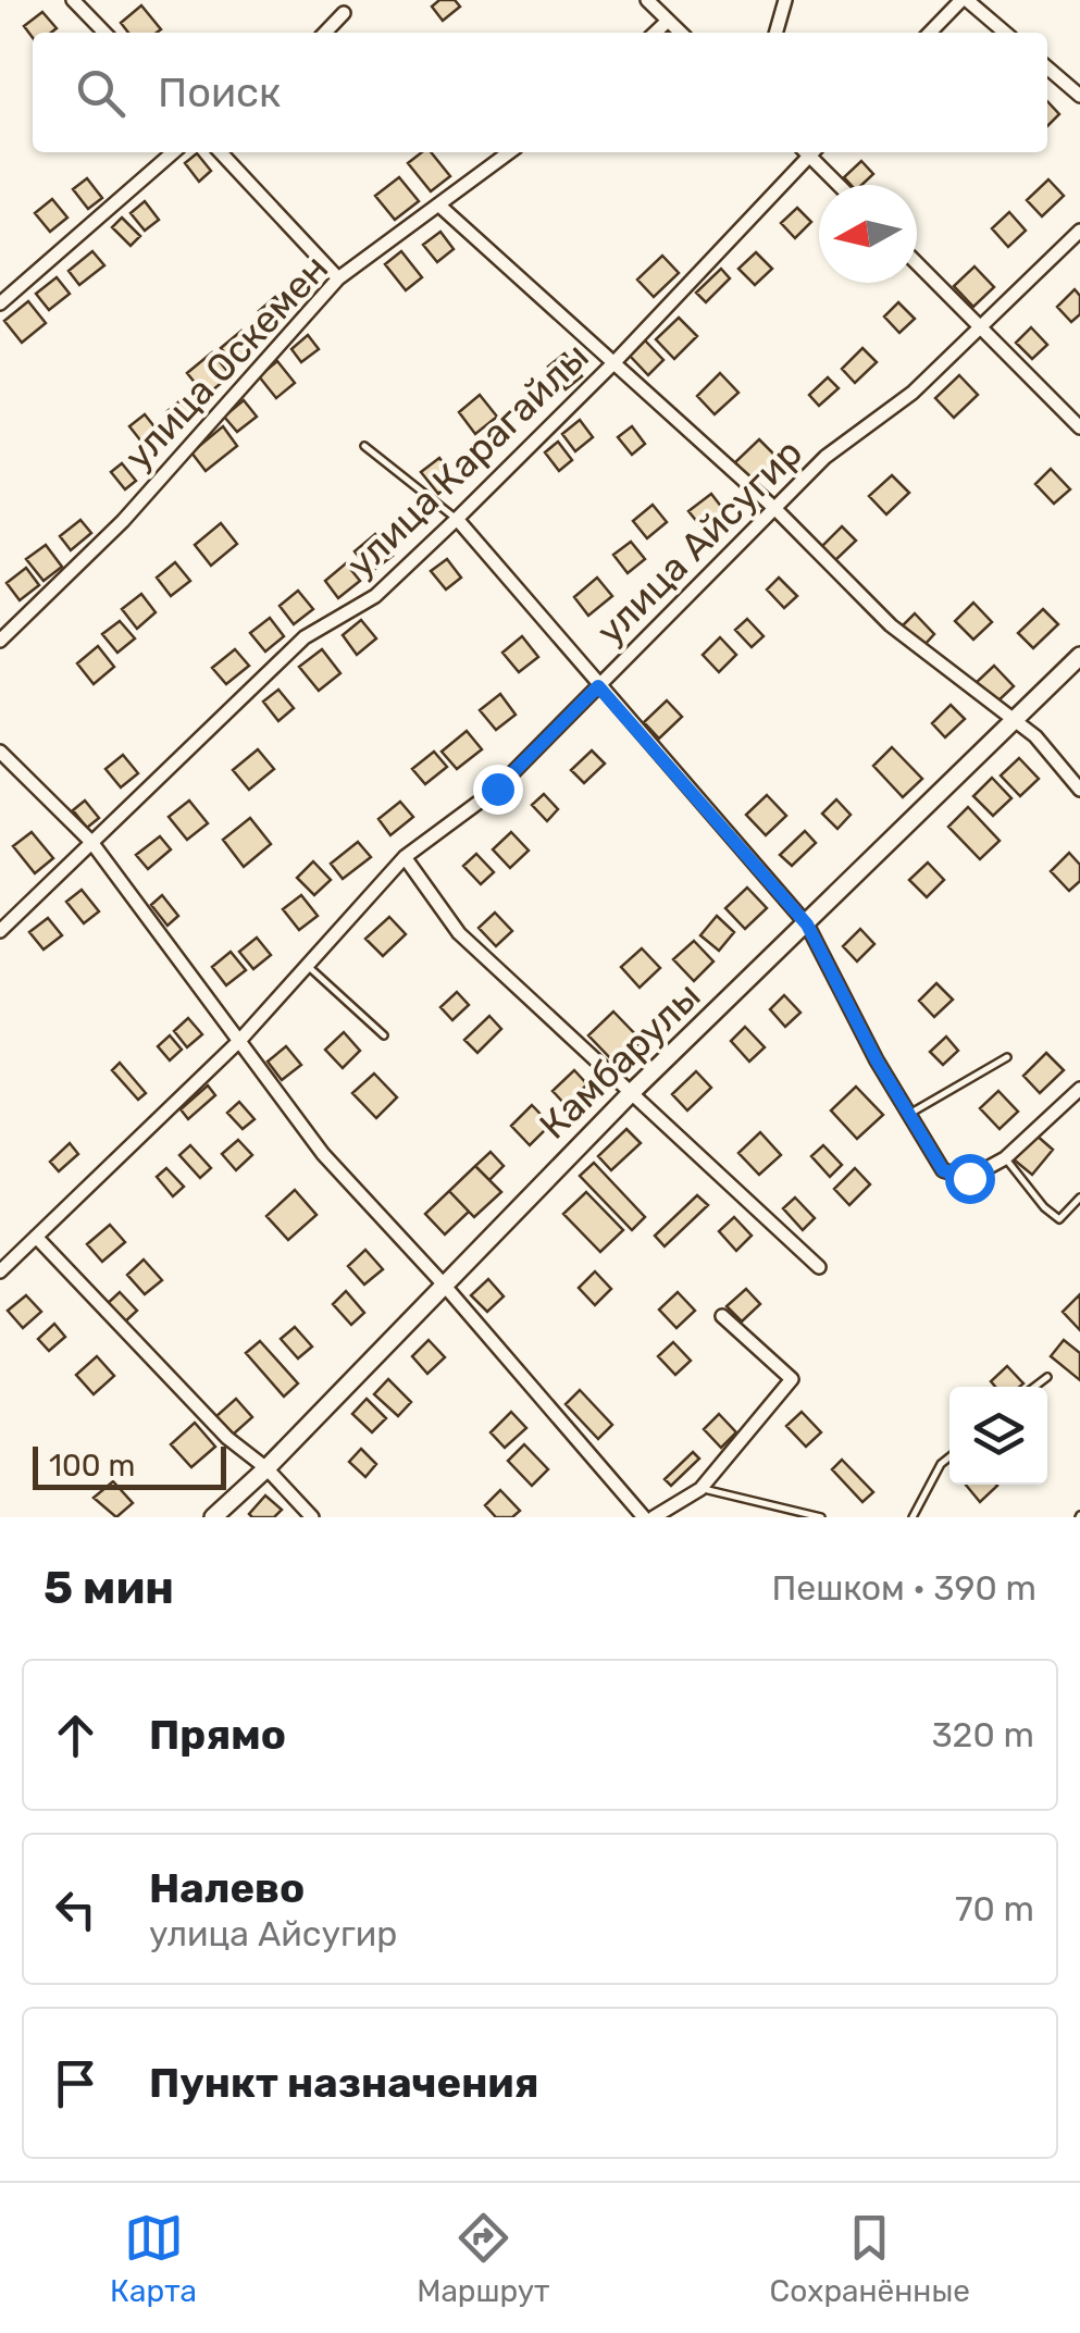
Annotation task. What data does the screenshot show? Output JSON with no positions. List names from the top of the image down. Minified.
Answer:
{"streets":{"street":["улица Оскемен","улица Карагайлы","улица Айсугир","Камбарулы"]},"scale_bar":"100 m","north":"left","page":{"search":"Поиск","scale":"100 m","heading":["5 мин","Пешком · 390 m"],"list":[["Прямо","320 m"],["Налево","улица Айсугир","70 m"],"Пункт назначения"],"nav":["Карта","Маршрут","Сохранённые"]}}
